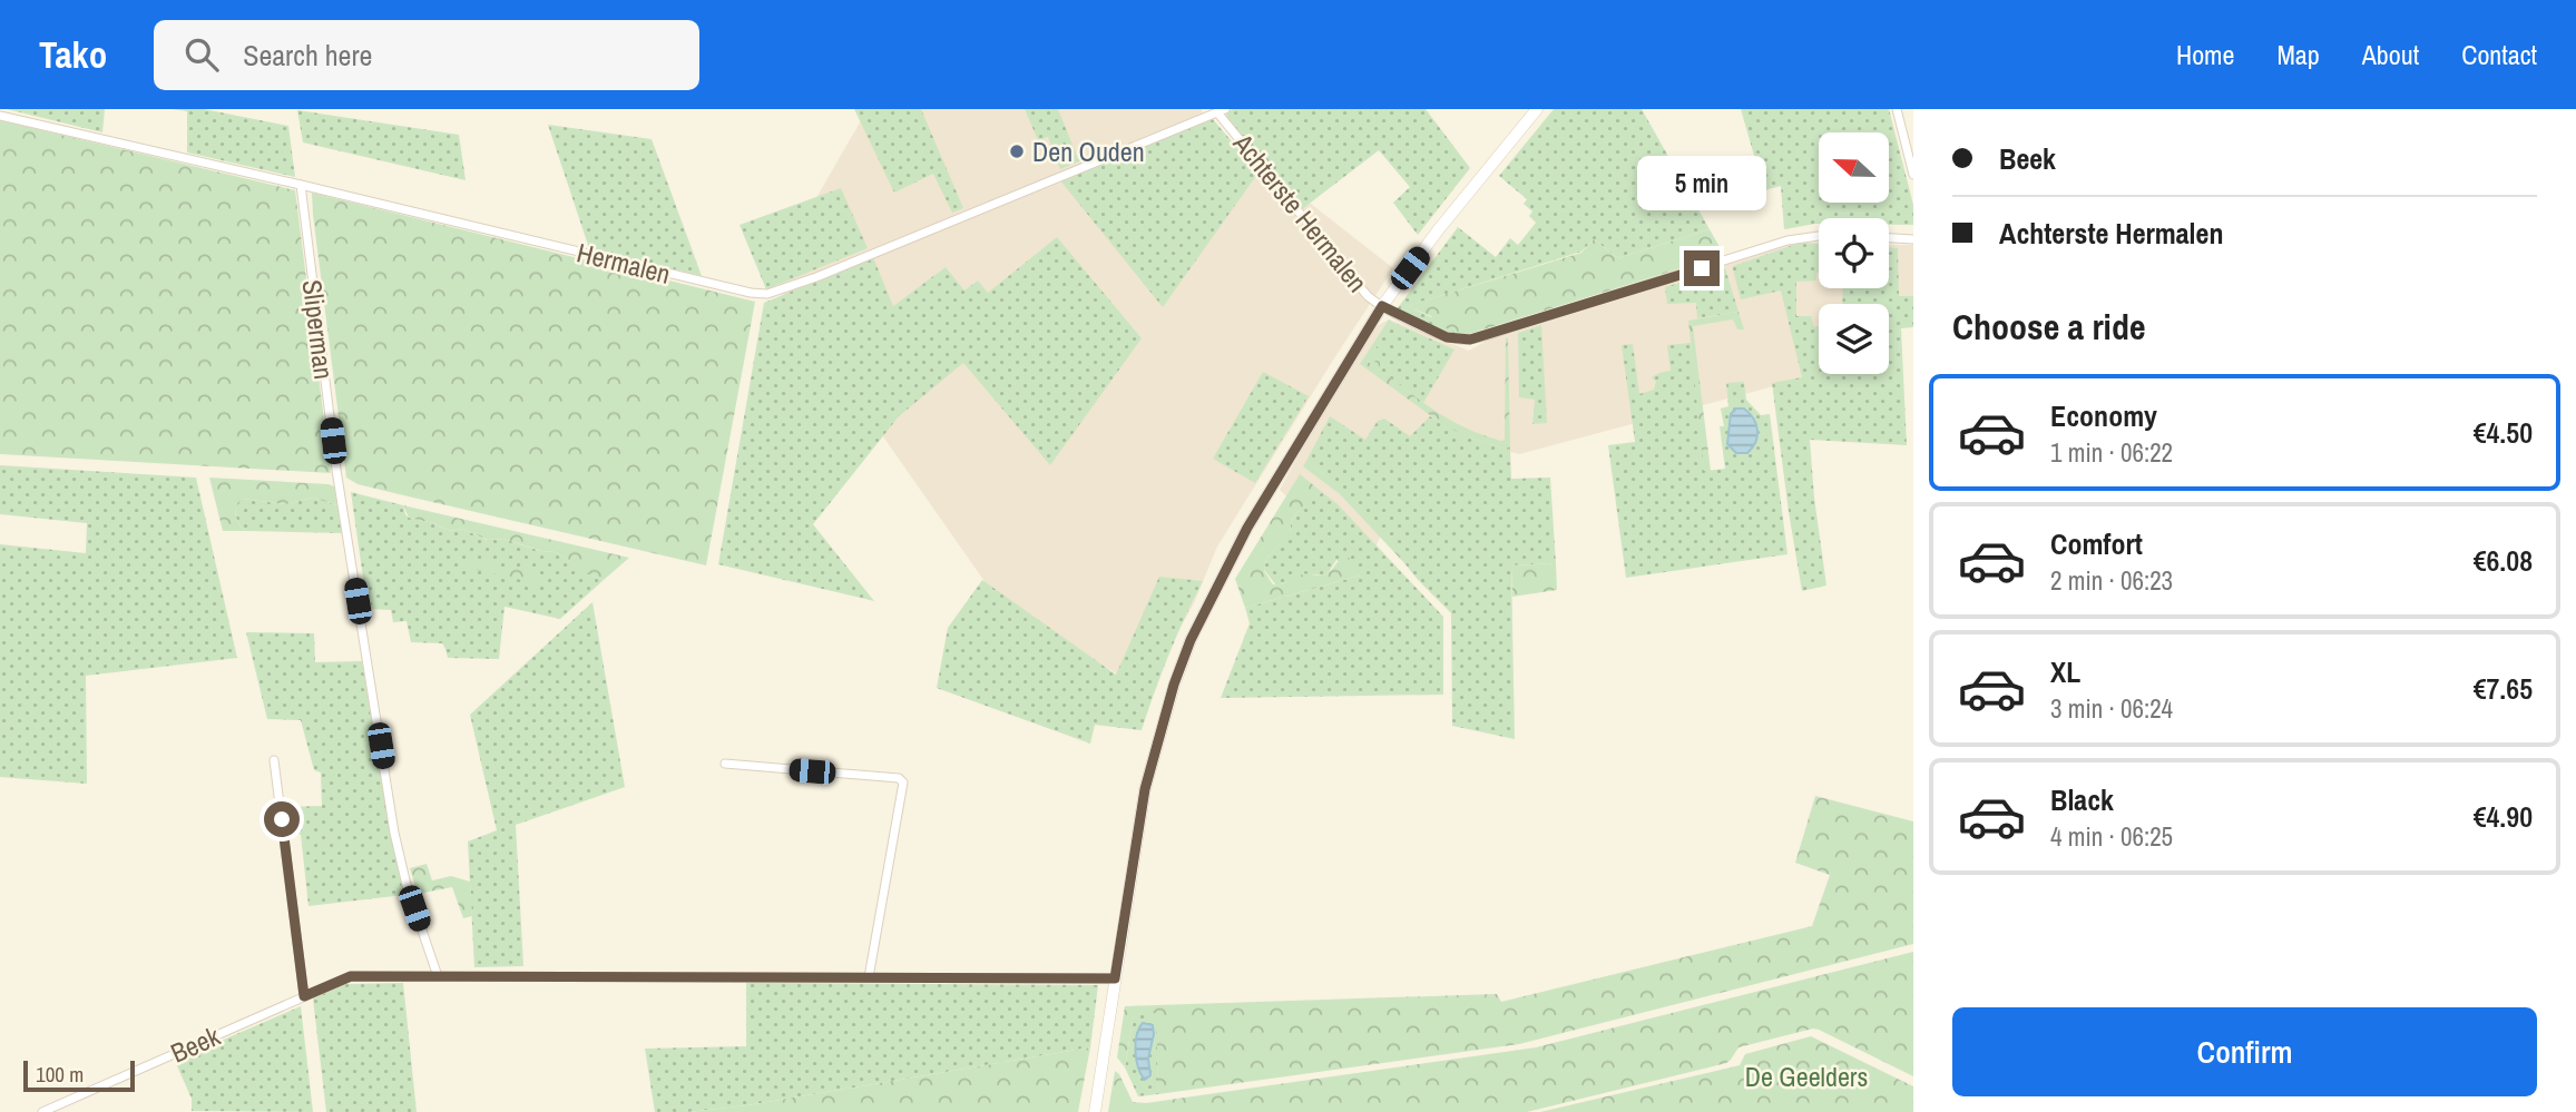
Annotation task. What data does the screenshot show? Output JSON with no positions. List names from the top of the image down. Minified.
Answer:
{"streets":{"street":["Achterste Hermalen","Hermalen","Sliperman","Beek"]},"crossings":[["Achterste Hermalen","Hermalen"],["Hermalen","Sliperman"],["Sliperman","Beek"]],"parks":["De Geelders"],"places":["Den Ouden"],"scale_bar":"100 m","north":"left","page":{"header":"Tako","search":"Search here","nav":["Home","Map","About","Contact"],"banner":["Beek","Achterste Hermalen"],"bubble":"5 min","heading":"Choose a ride","list":[{"name":"Economy","note":"1 min · 06:22","value":"€4.50"},{"name":"Comfort","note":"2 min · 06:23","value":"€6.08"},{"name":"XL","note":"3 min · 06:24","value":"€7.65"},{"name":"Black","note":"4 min · 06:25","value":"€4.90"}],"buttons":"Confirm","scale":"100 m"}}
